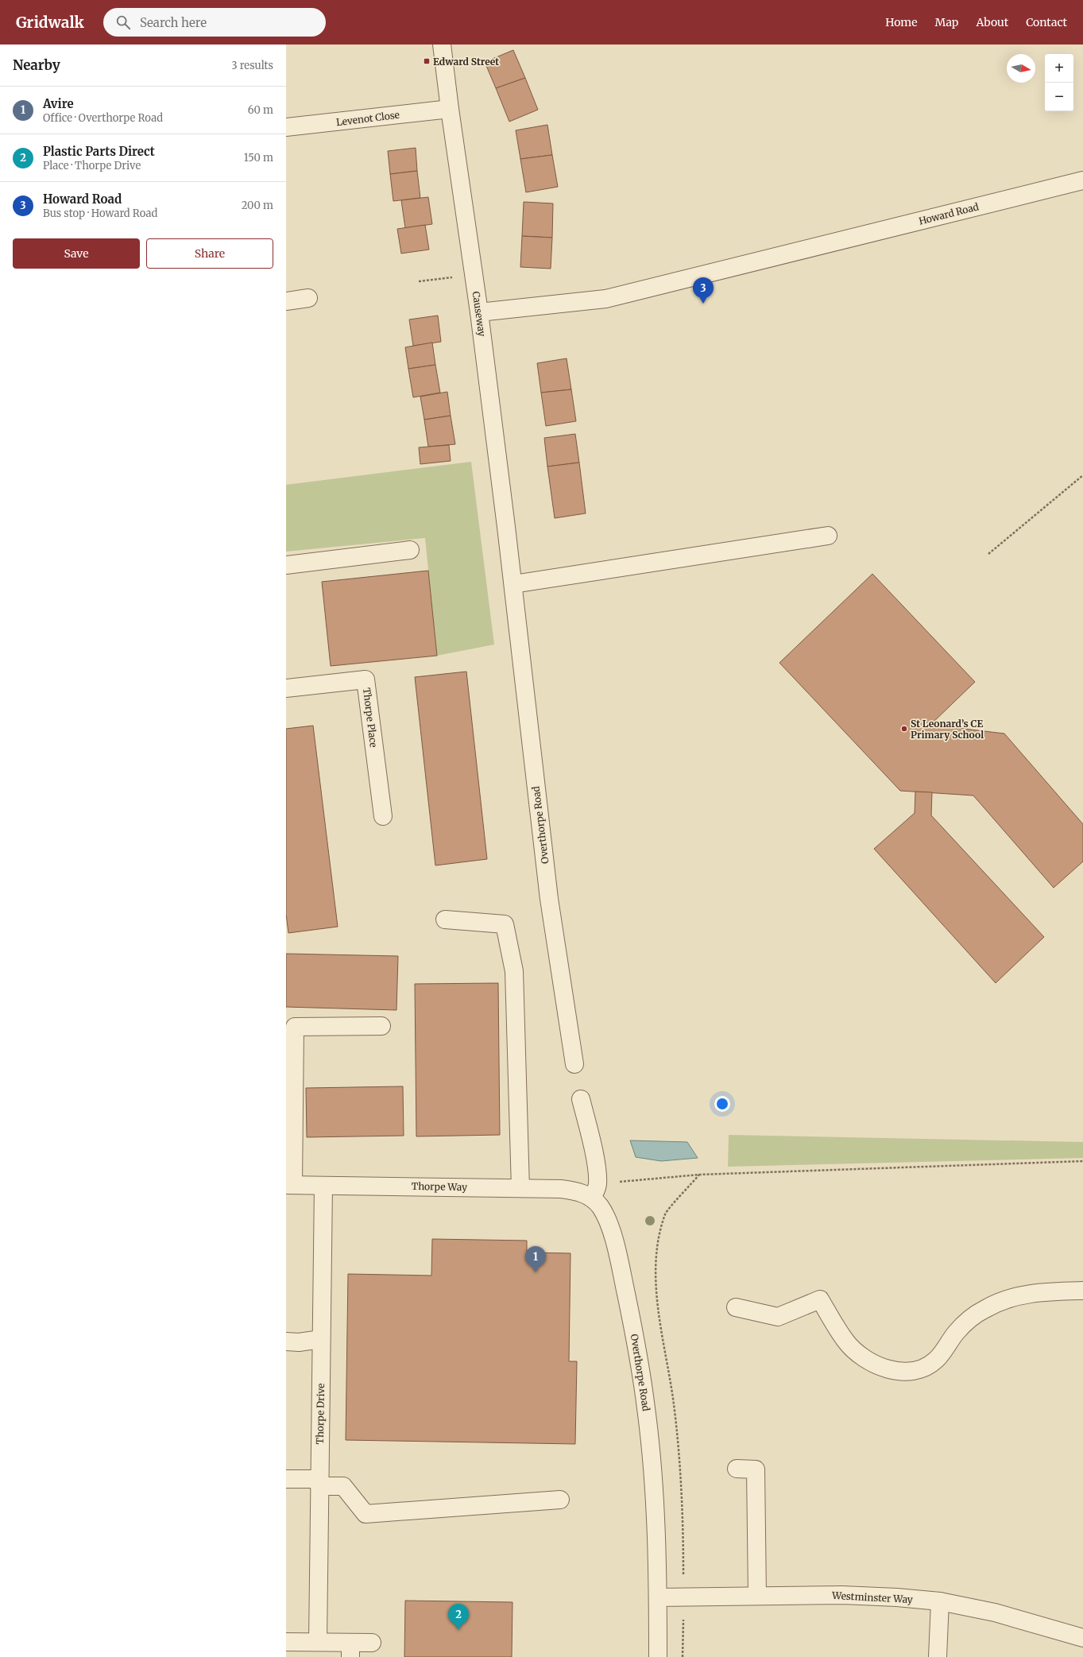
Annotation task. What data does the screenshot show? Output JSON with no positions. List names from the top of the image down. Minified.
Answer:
{"streets":{"street":["Levenot Close","Howard Road","Causeway","Thorpe Place","Overthorpe Road","Thorpe Way","Thorpe Drive","Westminster Way"]},"crossings":[["Levenot Close","Causeway"],["Howard Road","Causeway"],["Causeway","Overthorpe Road"],["Overthorpe Road","Thorpe Way"],["Overthorpe Road","Westminster Way"],["Thorpe Way","Thorpe Drive"]],"places":{"transit":["Edward Street"],"other":["St Leonard’s CE Primary School"]},"north":"right","page":{"header":"Gridwalk","search":"Search here","nav":["Home","Map","About","Contact"],"heading":["Nearby","3 results"],"map_buttons":["+","−"],"list":[{"mark":"1","name":"Avire","note":"Office · Overthorpe Road","value":"60 m"},{"mark":"2","name":"Plastic Parts Direct","note":"Place · Thorpe Drive","value":"150 m"},{"mark":"3","name":"Howard Road","note":"Bus stop · Howard Road","value":"200 m"}],"buttons":["Save","Share"],"pins":["3","1","2"]}}
